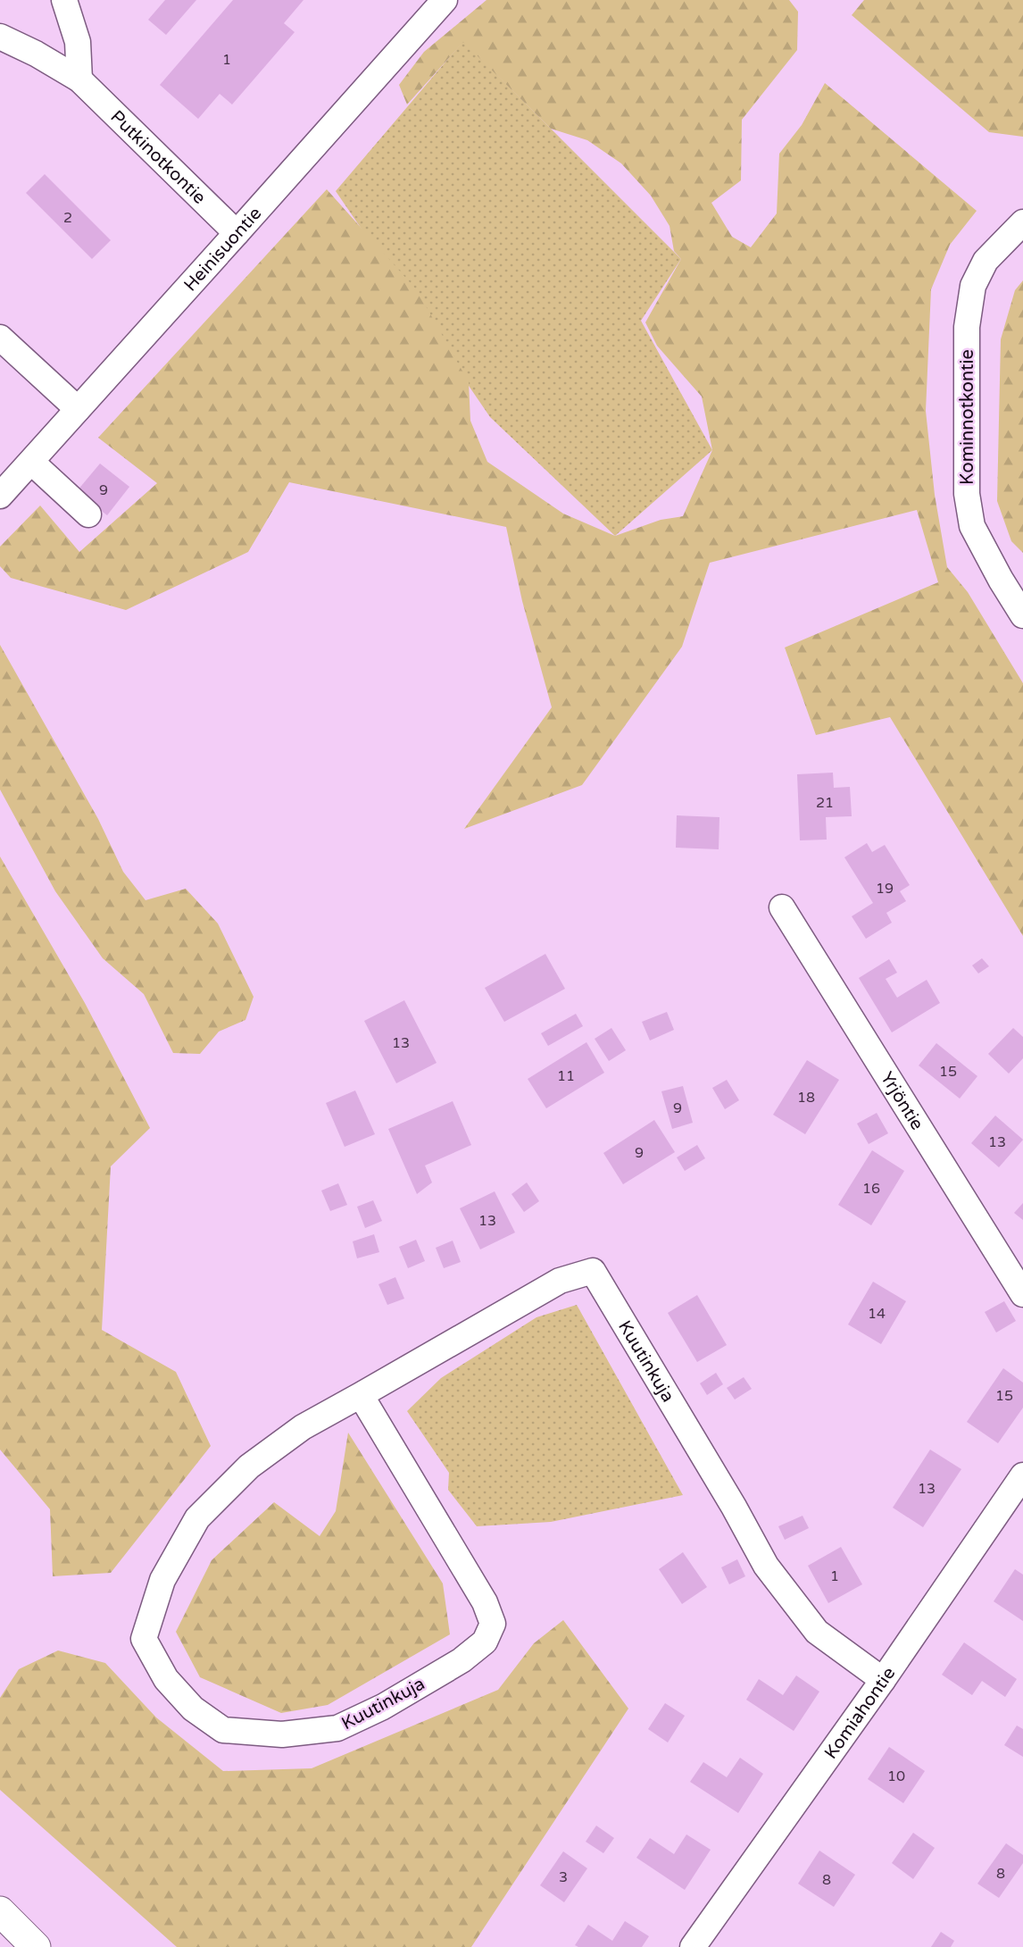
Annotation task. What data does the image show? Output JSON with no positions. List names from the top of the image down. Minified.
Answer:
{"streets":{"street":["Putkinotkontie","Heinisuontie","Kominnotkontie","Yrjöntie","Kuutinkuja","Komiahontie"]},"crossings":[["Putkinotkontie","Heinisuontie"],["Kuutinkuja","Komiahontie"]],"house_numbers":["1","2","9","21","19","13","15","11","18","9","13","9","16","13","14","15","13","1","10","8","3","8"]}
